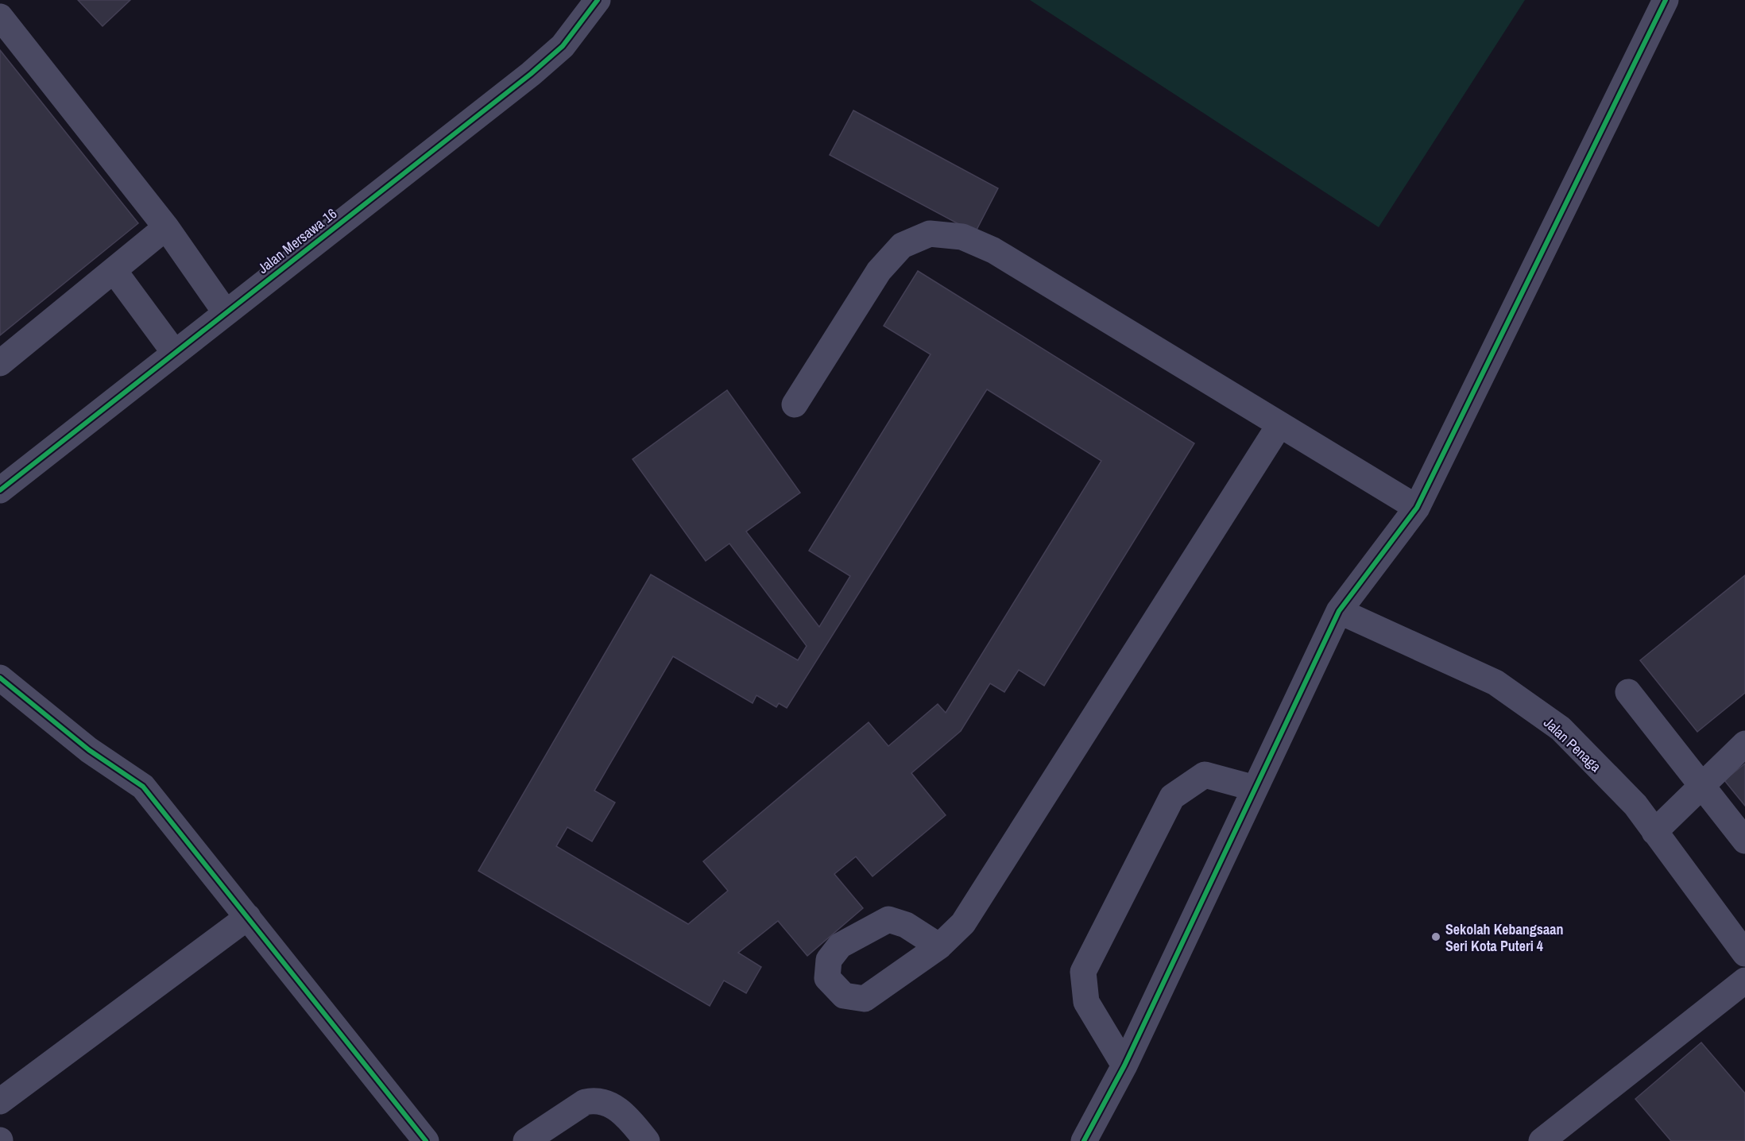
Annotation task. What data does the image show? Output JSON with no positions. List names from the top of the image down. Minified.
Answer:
{"streets":{"street":["Jalan Mersawa 16","Jalan Penaga"]},"places":["Sekolah Kebangsaan Seri Kota Puteri 4"]}
